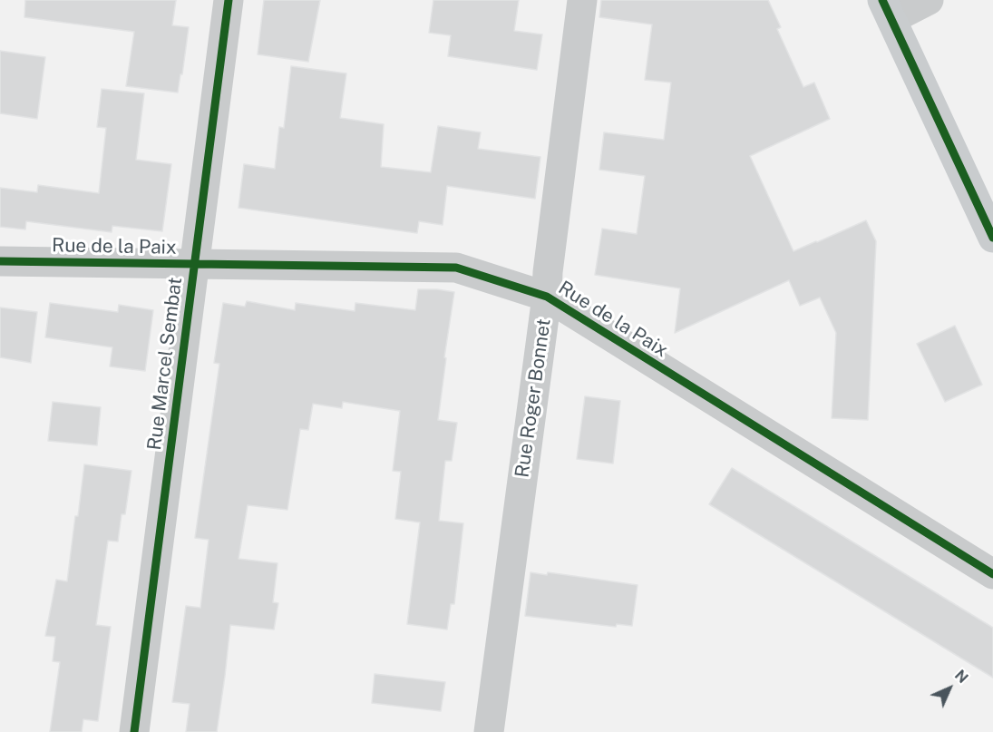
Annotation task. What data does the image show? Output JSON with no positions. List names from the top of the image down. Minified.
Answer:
{"streets":{"street":["Rue de la Paix","Rue Marcel Sembat","Rue Roger Bonnet"]},"crossings":[["Rue de la Paix","Rue Marcel Sembat"],["Rue de la Paix","Rue Roger Bonnet"]],"north":"top right"}
